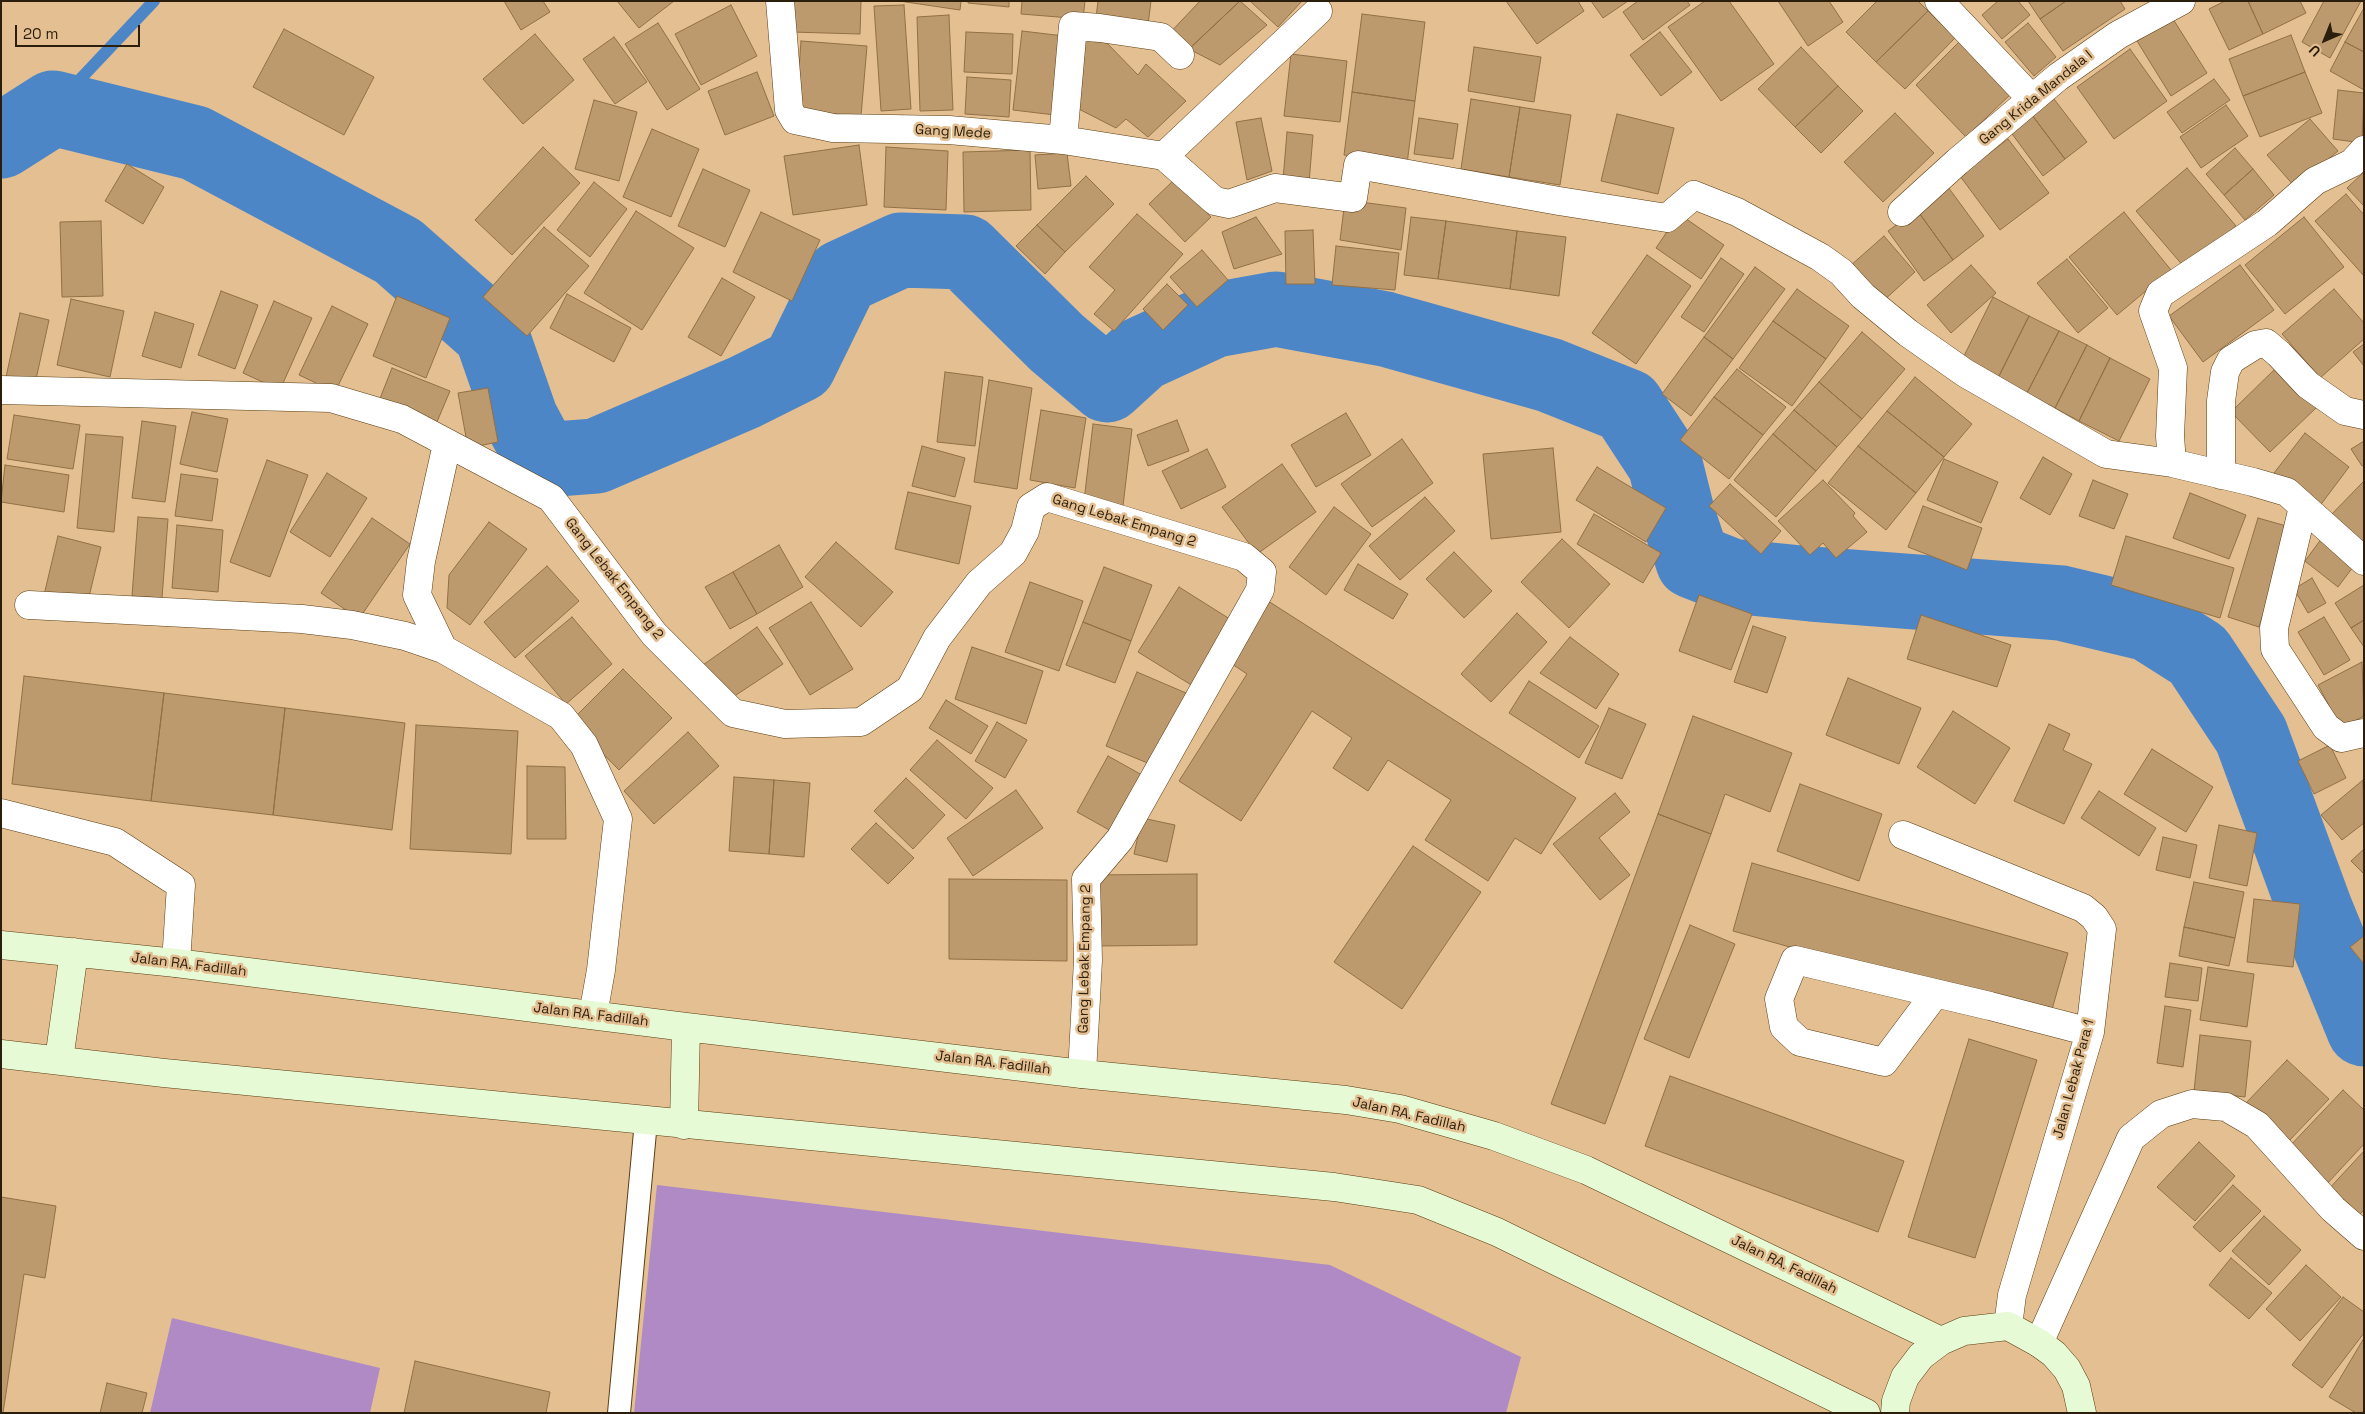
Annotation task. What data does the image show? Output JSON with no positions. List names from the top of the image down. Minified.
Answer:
{"streets":{"main road":["Jalan RA. Fadillah"],"street":["Gang Krida Mandala I","Gang Mede","Gang Lebak Empang 2","Jalan Lebak Para 1"]},"crossings":[["Gang Lebak Empang 2","Jalan RA. Fadillah"]],"scale_bar":"20 m","north":"bottom left"}
